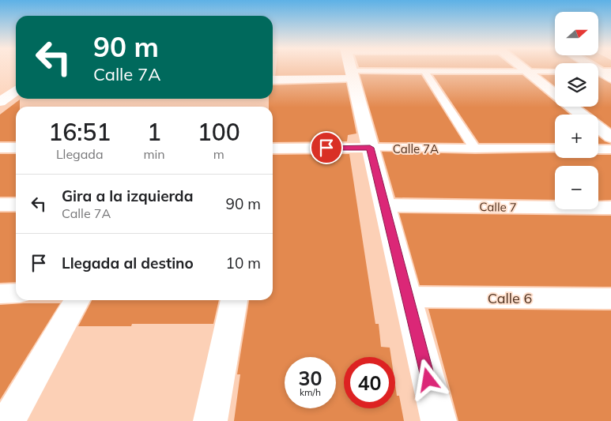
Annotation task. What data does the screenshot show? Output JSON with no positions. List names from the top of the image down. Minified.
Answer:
{"streets":{"street":["Calle 7A","Calle 7","Calle 6"]},"north":"right","page":{"map_buttons":["+","−"],"turn":["90 m","Calle 7A"],"eta":["16:51","Llegada","1","min","100","m"],"list":[{"name":"Gira a la izquierda","note":"Calle 7A","value":"90 m"},{"name":"Llegada al destino","value":"10 m"}],"speed":"30 km/h","limit":"40"}}
